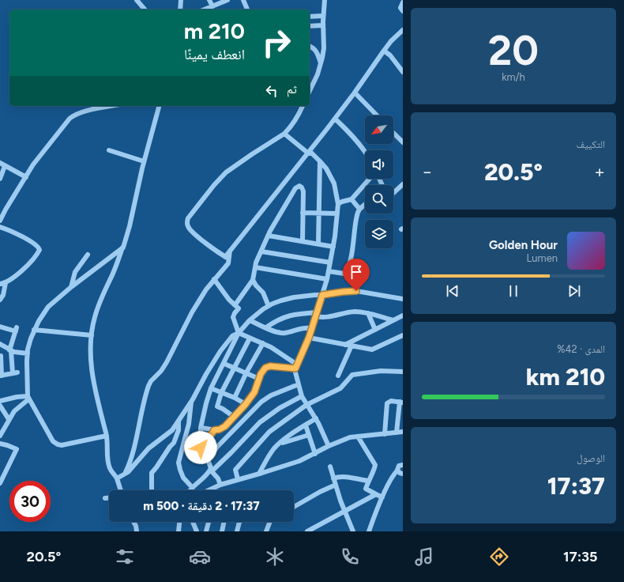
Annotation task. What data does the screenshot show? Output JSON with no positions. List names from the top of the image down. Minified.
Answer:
{"north":"bottom left","page":{"tile":[["20","km/h"],"التكييف",["المدى · 42%","210 km"],["الوصول","17:37"]],"turn":["210 m","انعطف يمينًا"],"then":"ثم","heat":["−","20.5°","+"],"song":["Golden Hour","Lumen"],"limit":"30","trip":"17:37 · 2 دقيقة · 500 m","tabs":["17:35","20.5°"]}}
